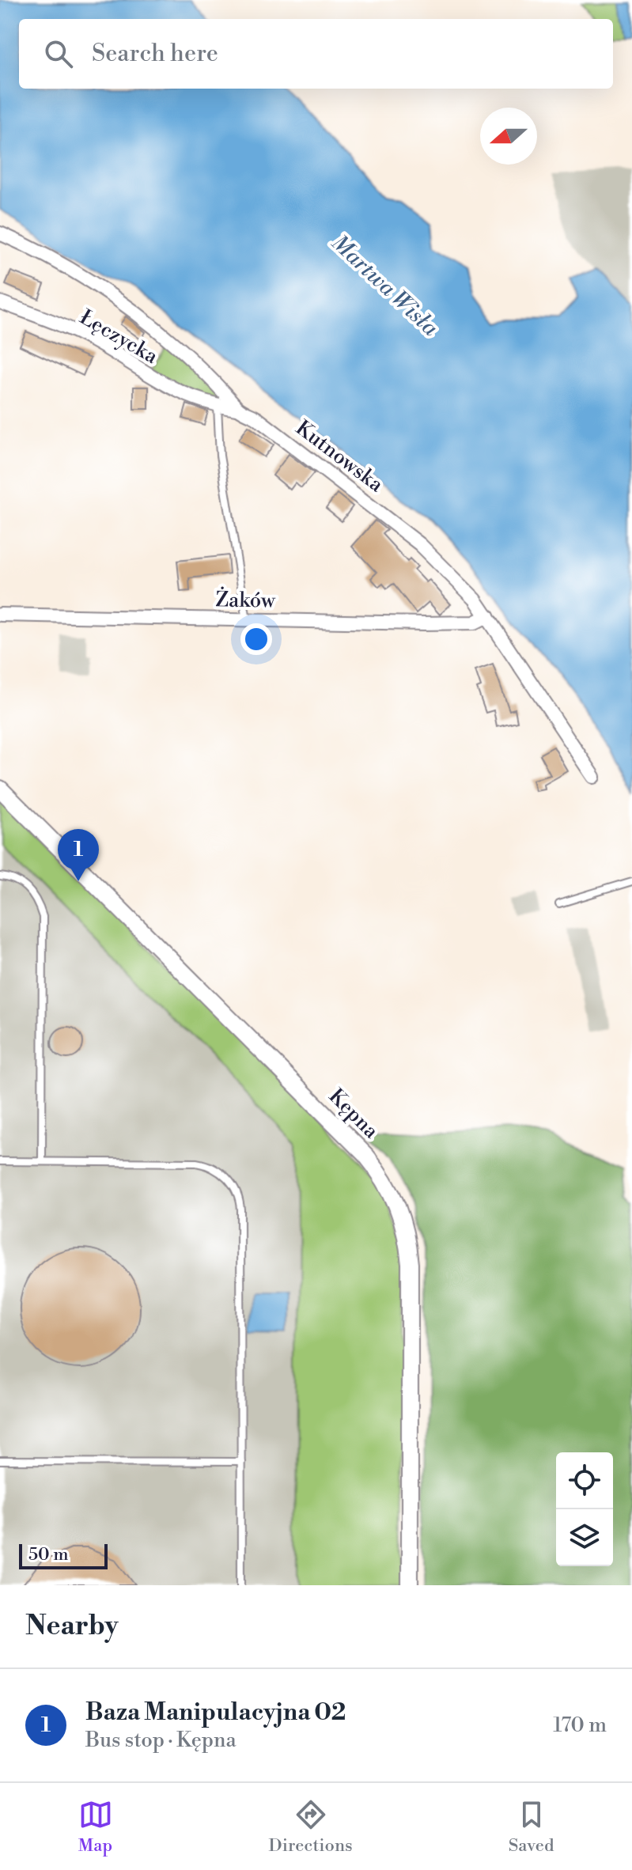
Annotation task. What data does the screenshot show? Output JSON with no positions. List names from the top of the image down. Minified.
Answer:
{"streets":{"street":["Łęczycka","Kutnowska","Żaków","Kępna"]},"crossings":[["Łęczycka","Kutnowska"],["Kutnowska","Żaków"]],"water":["Martwa Wisła"],"scale_bar":"50 m","north":"left","page":{"search":"Search here","pins":"1","scale":"50 m","heading":"Nearby","list":[{"mark":"1","name":"Baza Manipulacyjna 02","note":"Bus stop · Kępna","value":"170 m"}],"nav":["Map","Directions","Saved"]}}
